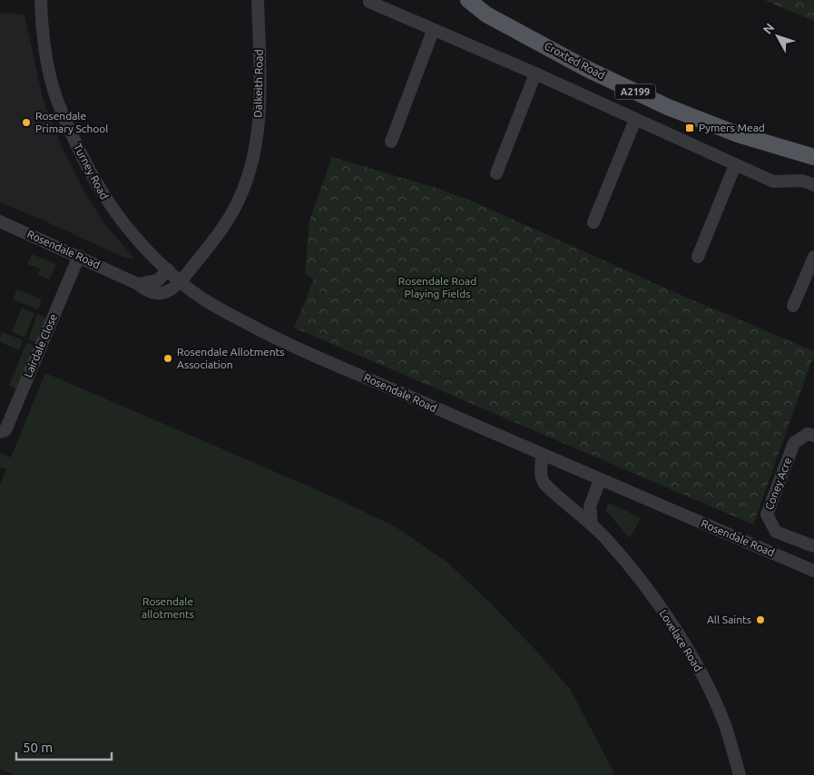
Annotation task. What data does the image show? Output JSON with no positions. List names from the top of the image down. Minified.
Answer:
{"streets":{"main road":["Croxted Road","A2199"],"street":["Dalkeith Road","Turney Road","Rosendale Road","Lairdale Close","Coney Acre","Lovelace Road"]},"crossings":[["Dalkeith Road","Rosendale Road"],["Turney Road","Rosendale Road"],["Rosendale Road","Lairdale Close"],["Rosendale Road","Lovelace Road"]],"parks":["Rosendale Road Playing Fields","Rosendale allotments"],"places":{"other":["Rosendale Primary School","Rosendale Allotments Association","All Saints"],"transit":["Pymers Mead"]},"scale_bar":"50 m","north":"top left"}
